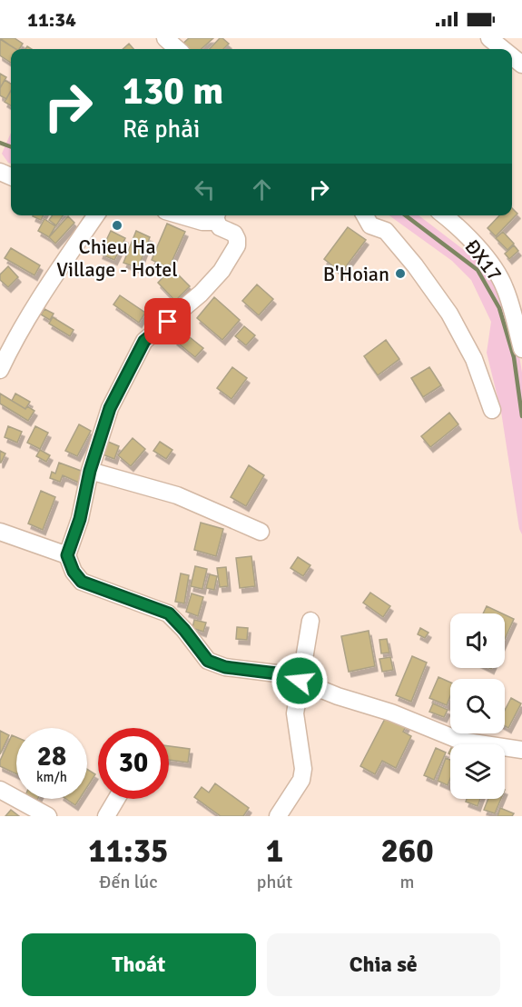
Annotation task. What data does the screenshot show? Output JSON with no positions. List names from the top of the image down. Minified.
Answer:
{"streets":{"street":["ĐX17"]},"places":["Chieu Ha Village - Hotel","B'Hoian"],"page":{"status":"11:34","turn":["130 m","Rẽ phải"],"speed":"28 km/h","limit":"30","eta":["11:35","Đến lúc","1","phút","260","m"],"buttons":["Thoát","Chia sẻ"]}}
